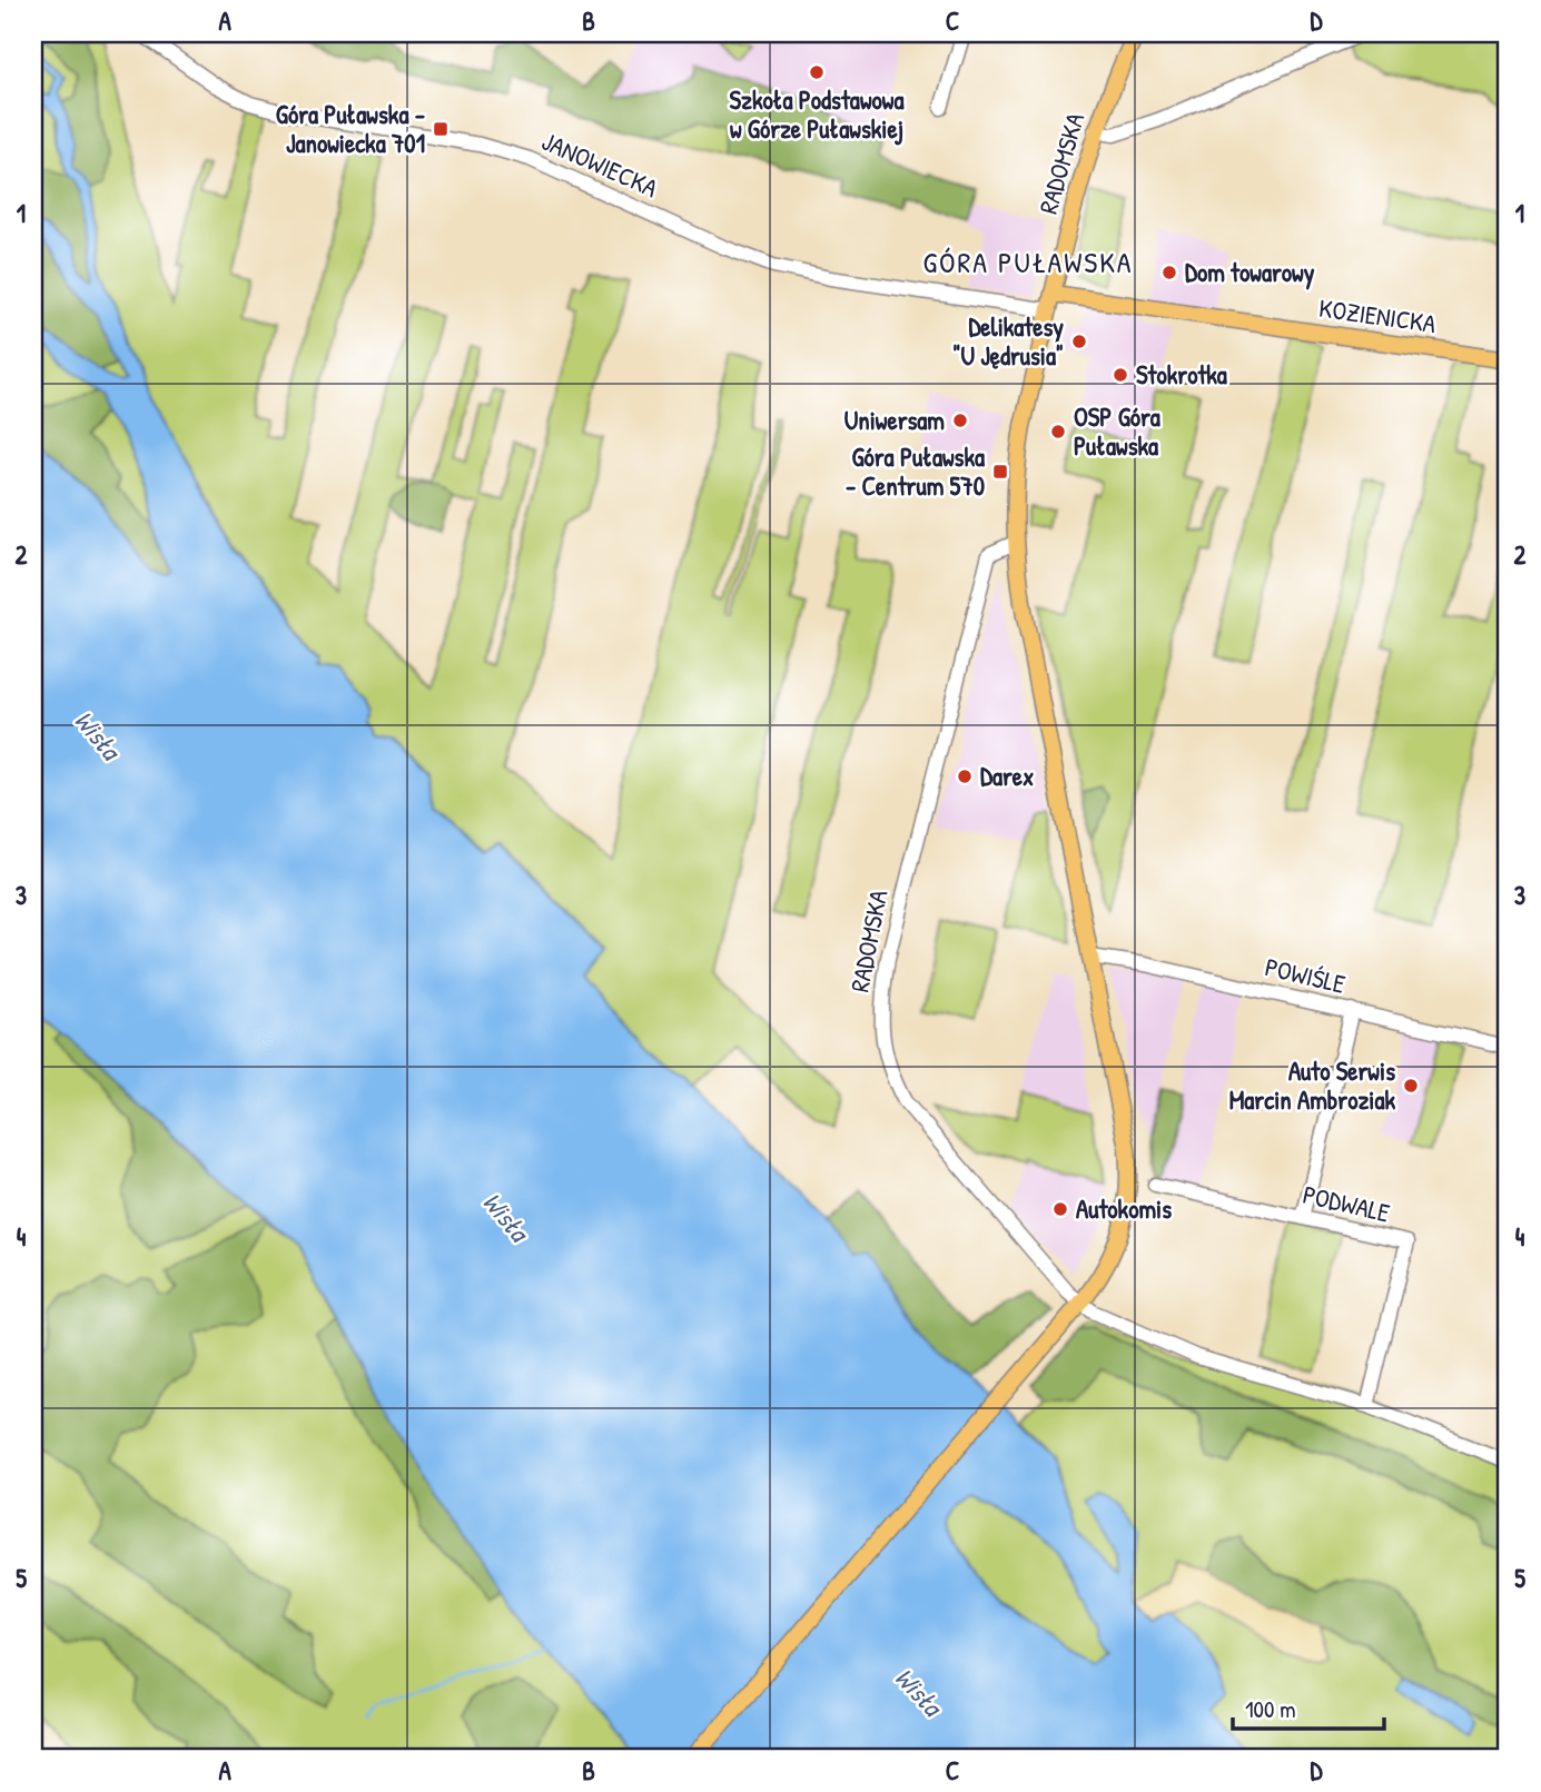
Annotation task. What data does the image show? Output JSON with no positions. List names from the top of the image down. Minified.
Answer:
{"streets":{"main road":["RADOMSKA","KOZIENICKA"],"street":["JANOWIECKA","POWIŚLE","PODWALE"]},"crossings":[["RADOMSKA","JANOWIECKA"],["RADOMSKA","KOZIENICKA"],["RADOMSKA","POWIŚLE"],["JANOWIECKA","KOZIENICKA"]],"districts":["GÓRA PUŁAWSKA"],"water":["Wisła"],"places":{"other":["Szkoła Podstawowa w Górze Puławskiej","Dom towarowy","Delikatesy \"U Jędrusia\"","Stokrotka","Uniwersam","OSP Góra Puławska","Darex","Auto Serwis Marcin Ambroziak","Autokomis"],"transit":["Góra Puławska - Janowiecka 701","Góra Puławska - Centrum 570"]},"scale_bar":"100 m","grid":{"columns":["A","B","C","D"],"rows":["1","2","3","4","5"]}}
